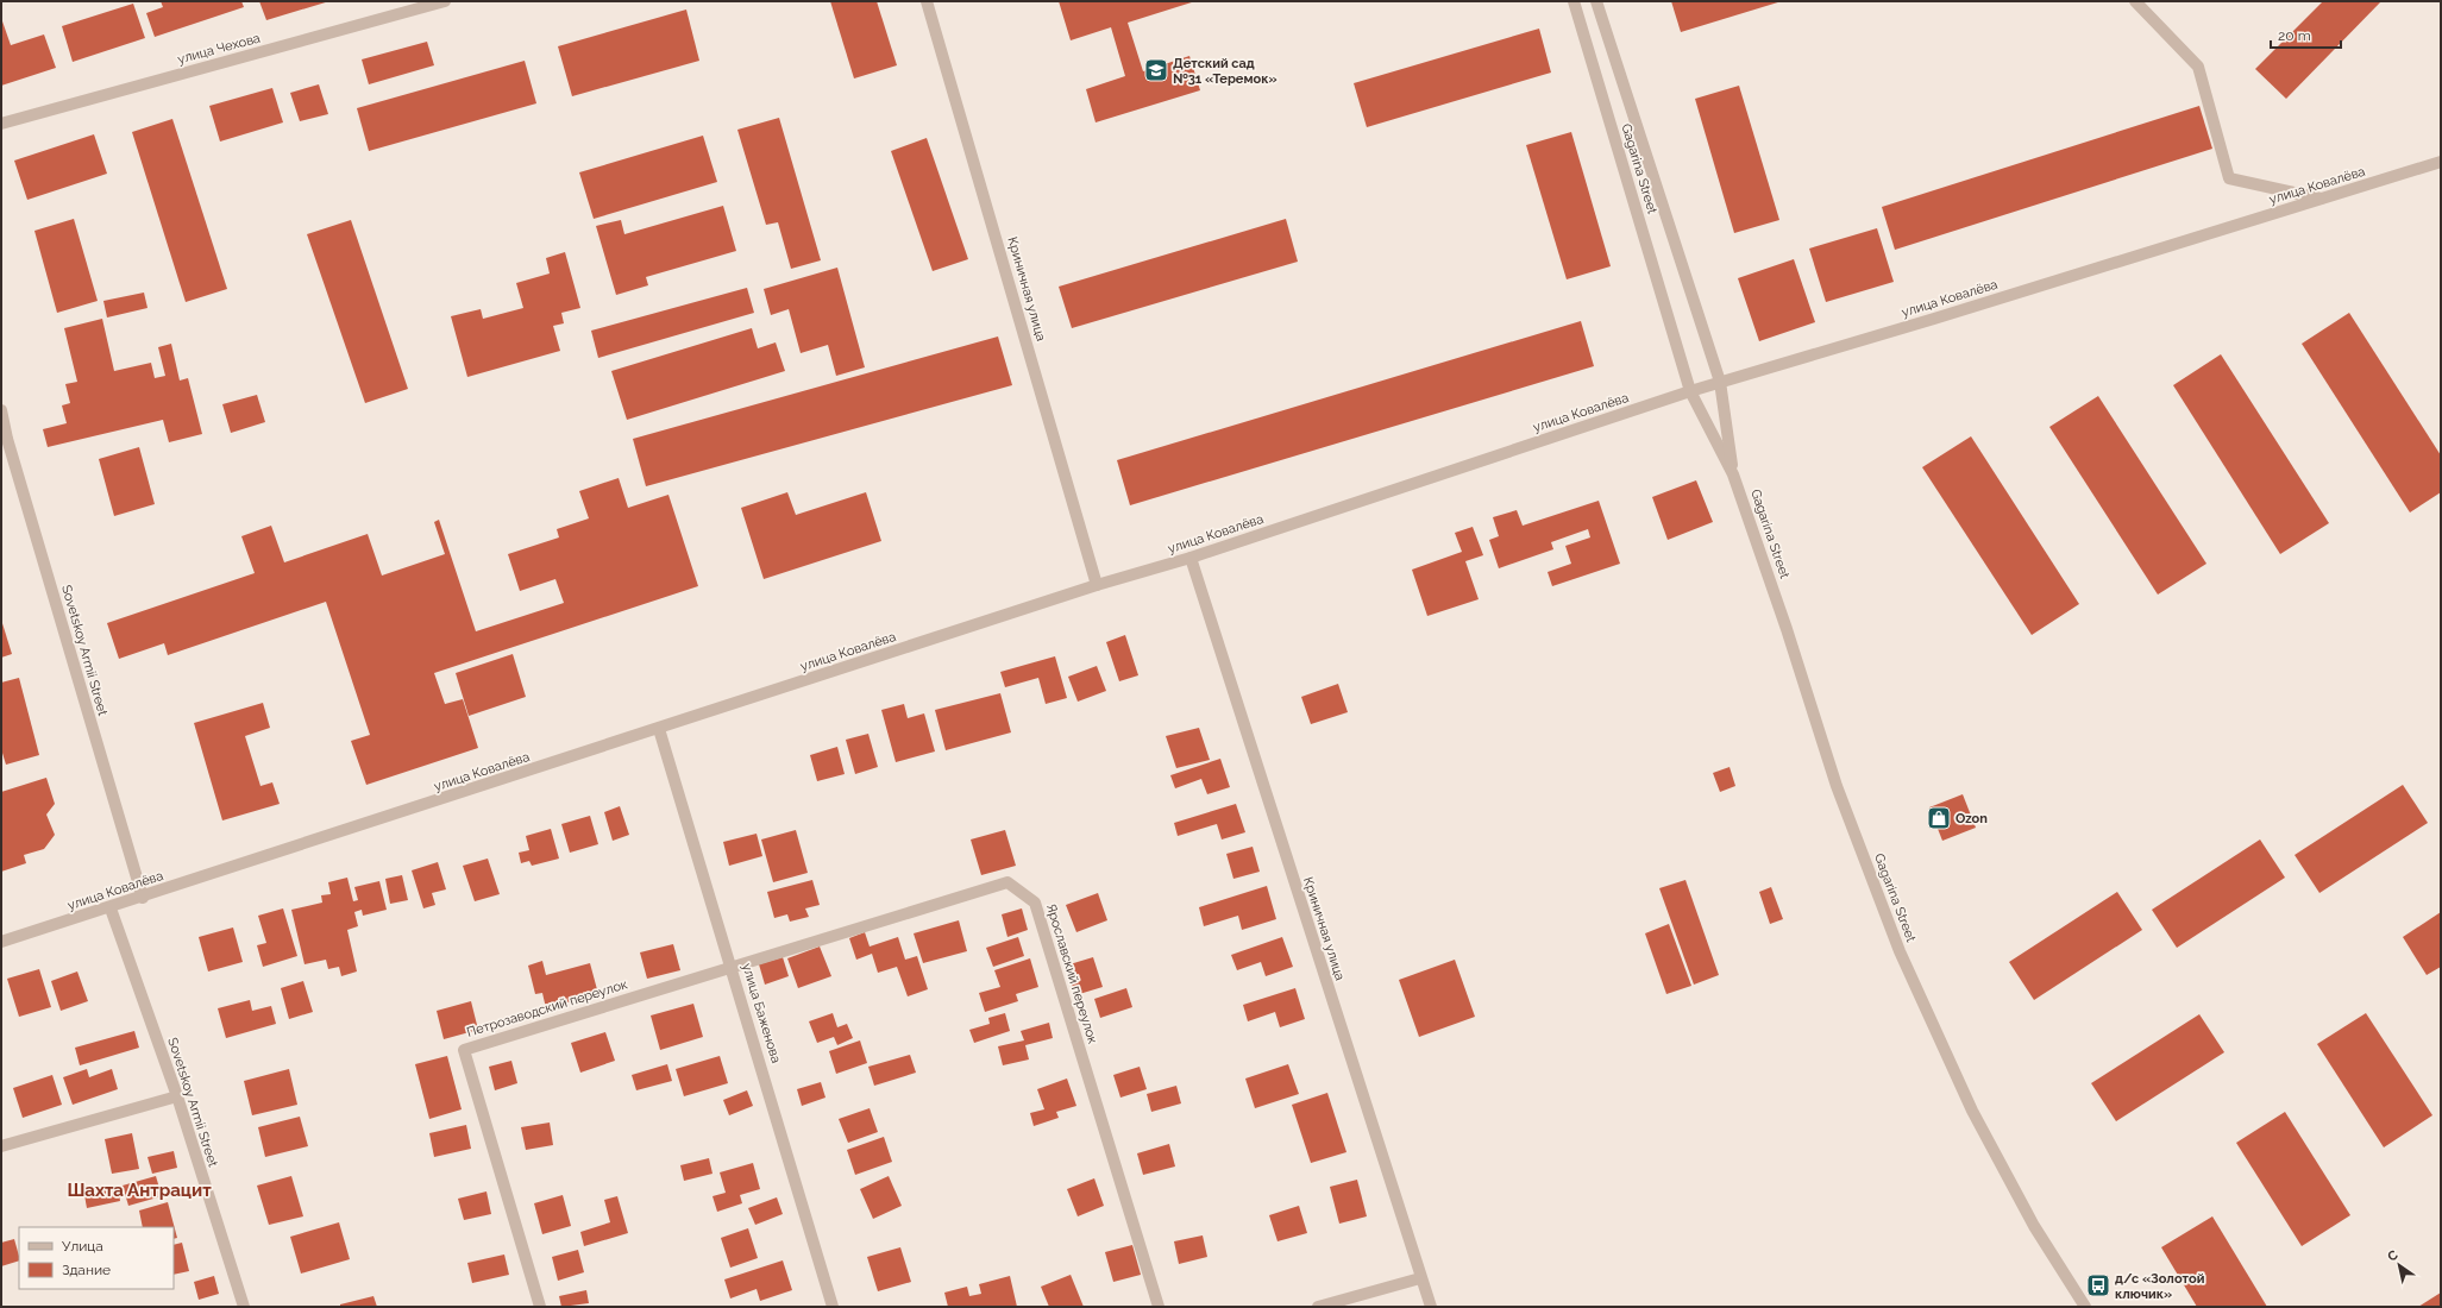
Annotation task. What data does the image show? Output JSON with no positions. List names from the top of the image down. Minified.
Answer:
{"streets":{"street":["улица Чехова","Gagarina Street","улица Ковалёва","Криничная улица","Sovetskoy Armii Street","Ярославский переулок","Петрозаводский переулок","улица Баженова"]},"crossings":[["Gagarina Street","улица Ковалёва"],["улица Ковалёва","Криничная улица"],["улица Ковалёва","Sovetskoy Armii Street"],["улица Ковалёва","улица Баженова"],["Ярославский переулок","Петрозаводский переулок"],["Ярославский переулок","улица Баженова"],["Петрозаводский переулок","улица Баженова"]],"districts":["Шахта Антрацит"],"places":{"school or university":["Детский сад №31 «Теремок»"],"shop":["Ozon"],"bus stop":["д/с «Золотой ключик»"]},"legend":["Улица","Здание"],"scale_bar":"20 m","north":"top left"}
